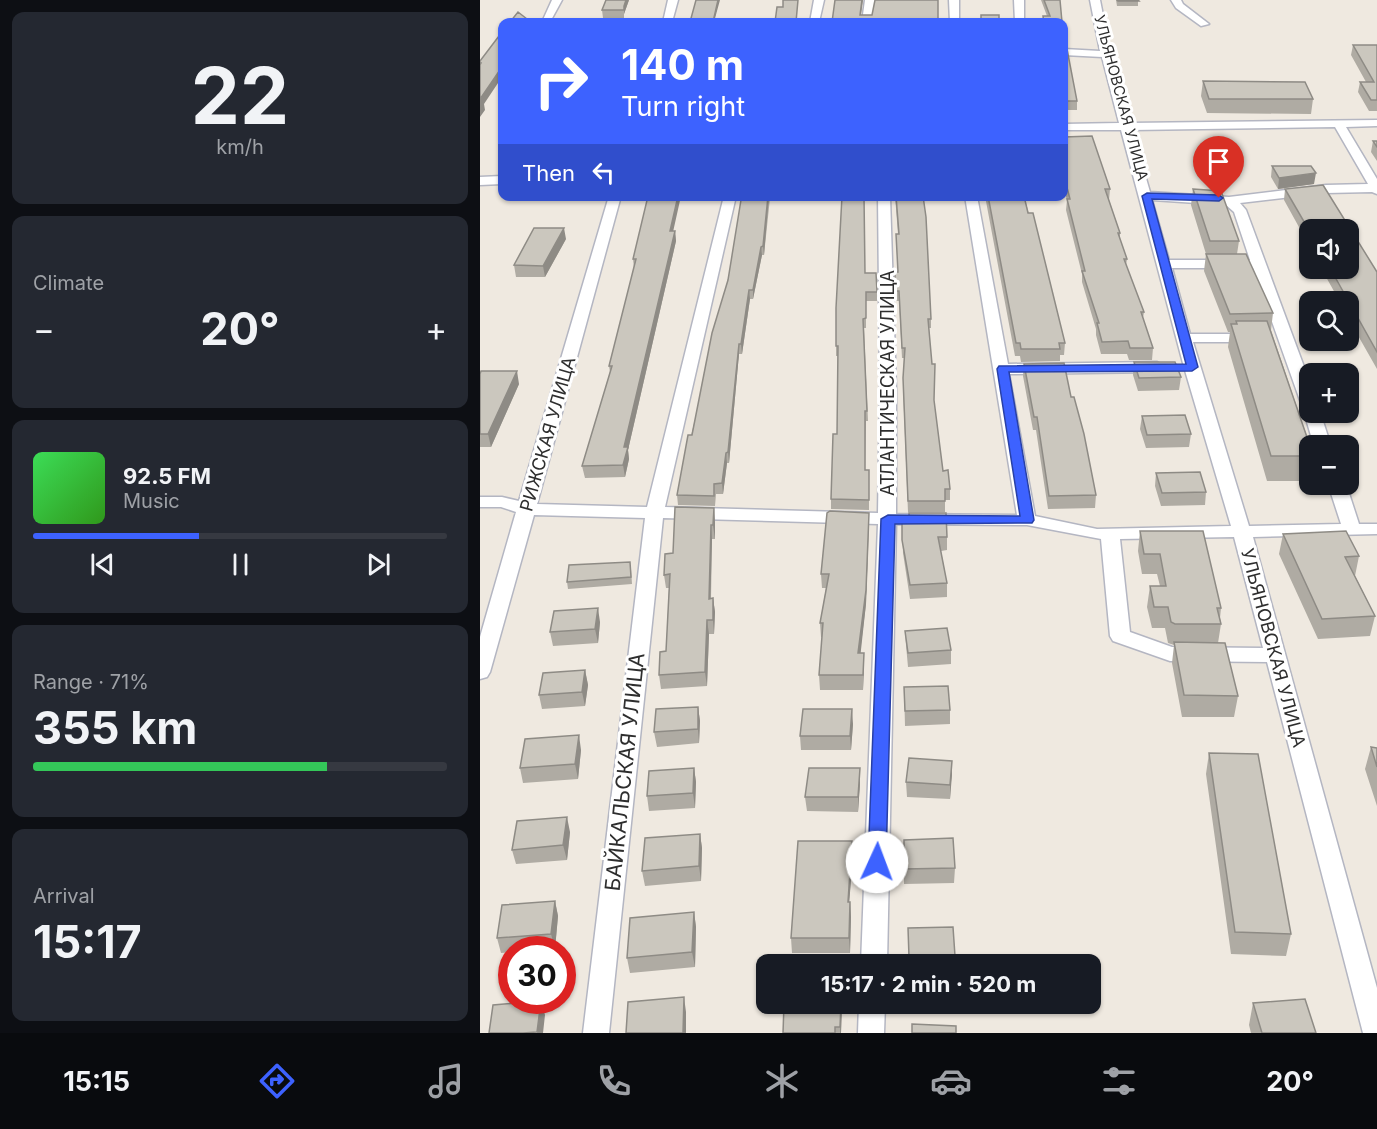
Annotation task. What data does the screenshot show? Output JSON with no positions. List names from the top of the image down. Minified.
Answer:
{"streets":{"street":["УЛЬЯНОВСКАЯ УЛИЦА","АТЛАНТИЧЕСКАЯ УЛИЦА","РИЖСКАЯ УЛИЦА","БАЙКАЛЬСКАЯ УЛИЦА"]},"page":{"tile":[["22","km/h"],"Climate",["Range · 71%","355 km"],["Arrival","15:17"]],"turn":["140 m","Turn right"],"then":"Then","map_buttons":["+","−"],"heat":["−","20°","+"],"song":["92.5 FM","Music"],"limit":"30","trip":"15:17 · 2 min · 520 m","tabs":["15:15","20°"]}}
